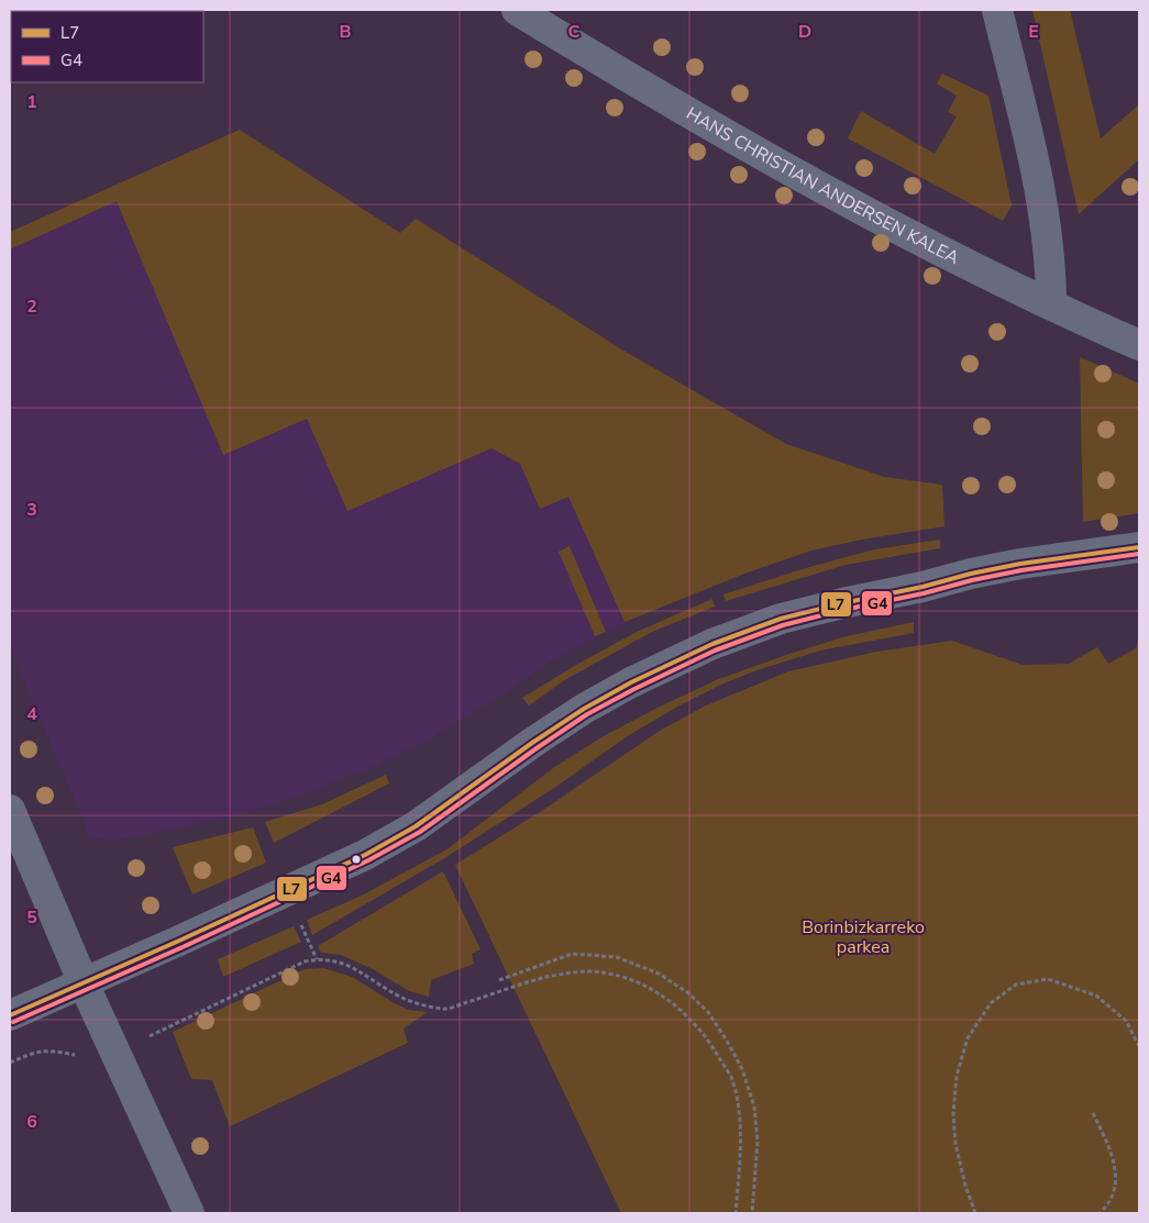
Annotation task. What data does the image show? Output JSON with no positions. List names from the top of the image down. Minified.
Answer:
{"streets":{"street":["HANS CHRISTIAN ANDERSEN KALEA"]},"parks":["Borinbizkarreko parkea"],"lines":["transit line L7","transit line G4"],"legend":["L7","G4"],"grid":{"columns":["B","C","D","E"],"rows":["1","2","3","4","5","6"]}}
